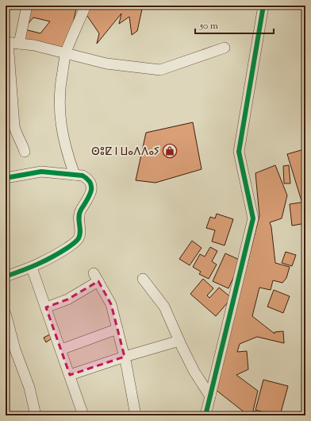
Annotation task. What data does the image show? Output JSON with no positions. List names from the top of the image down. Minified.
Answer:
{"places":{"shop":["ⵙⵓⵇ ⵏ ⵡⴰⴷⴷⴰⵢ"]},"scale_bar":"50 m"}
